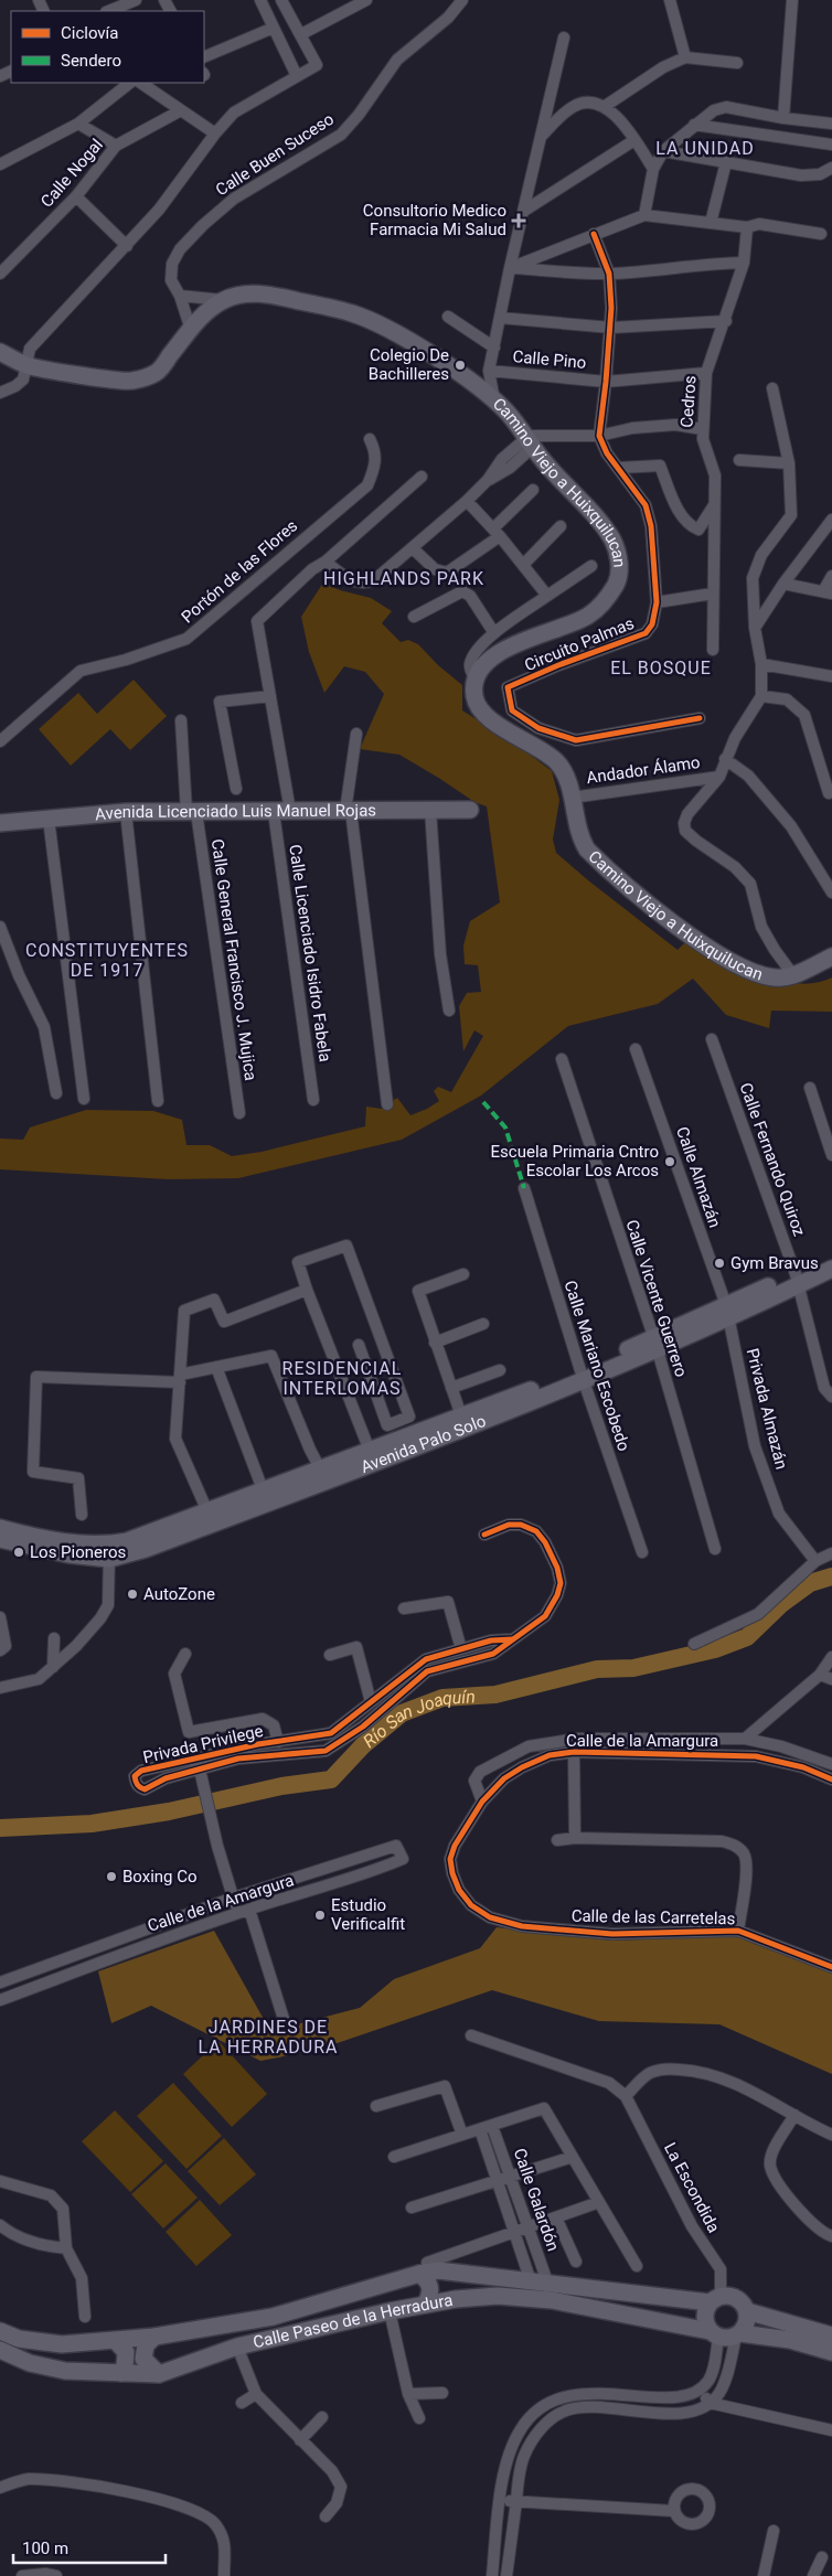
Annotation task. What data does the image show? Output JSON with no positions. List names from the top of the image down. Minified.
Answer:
{"streets":{"main road":["Camino Viejo a Huixquilucan","Avenida Licenciado Luis Manuel Rojas","Avenida Palo Solo","Calle Paseo de la Herradura"],"street":["Calle Buen Suceso","Calle Nogal","Calle Pino","Cedros","Portón de las Flores","Circuito Palmas","Andador Álamo","Calle Licenciado Isidro Fabela","Calle General Francisco J. Mujica","Calle Fernando Quiroz","Calle Almazán","Calle Vicente Guerrero","Calle Mariano Escobedo","Privada Almazán","Calle de la Amargura","Privada Privilege","Calle de las Carretelas","La Escondida","Calle Galardón"]},"crossings":[["Calle Buen Suceso","Camino Viejo a Huixquilucan"],["Calle Pino","Cedros"],["Camino Viejo a Huixquilucan","Andador Álamo"],["Avenida Licenciado Luis Manuel Rojas","Calle Licenciado Isidro Fabela"],["Avenida Licenciado Luis Manuel Rojas","Calle General Francisco J. Mujica"],["Calle Fernando Quiroz","Avenida Palo Solo"],["Calle Almazán","Privada Almazán"],["Calle Almazán","Avenida Palo Solo"],["Calle Vicente Guerrero","Avenida Palo Solo"],["Calle Mariano Escobedo","Avenida Palo Solo"],["Privada Almazán","Avenida Palo Solo"],["Calle de la Amargura","Privada Privilege"],["Calle de la Amargura","Calle de las Carretelas"],["La Escondida","Calle Paseo de la Herradura"],["Calle Galardón","Calle Paseo de la Herradura"]],"districts":["LA UNIDAD","HIGHLANDS PARK","EL BOSQUE","CONSTITUYENTES DE 1917","RESIDENCIAL INTERLOMAS","JARDINES DE LA HERRADURA"],"water":["Río San Joaquín"],"places":{"health":["Consultorio Medico Farmacia Mi Salud"],"other":["Colegio De Bachilleres","Escuela Primaria Cntro Escolar Los Arcos","Gym Bravus","Los Pioneros","AutoZone","Boxing Co","Estudio Verificalfit"]},"legend":["Ciclovía","Sendero"],"scale_bar":"100 m"}
